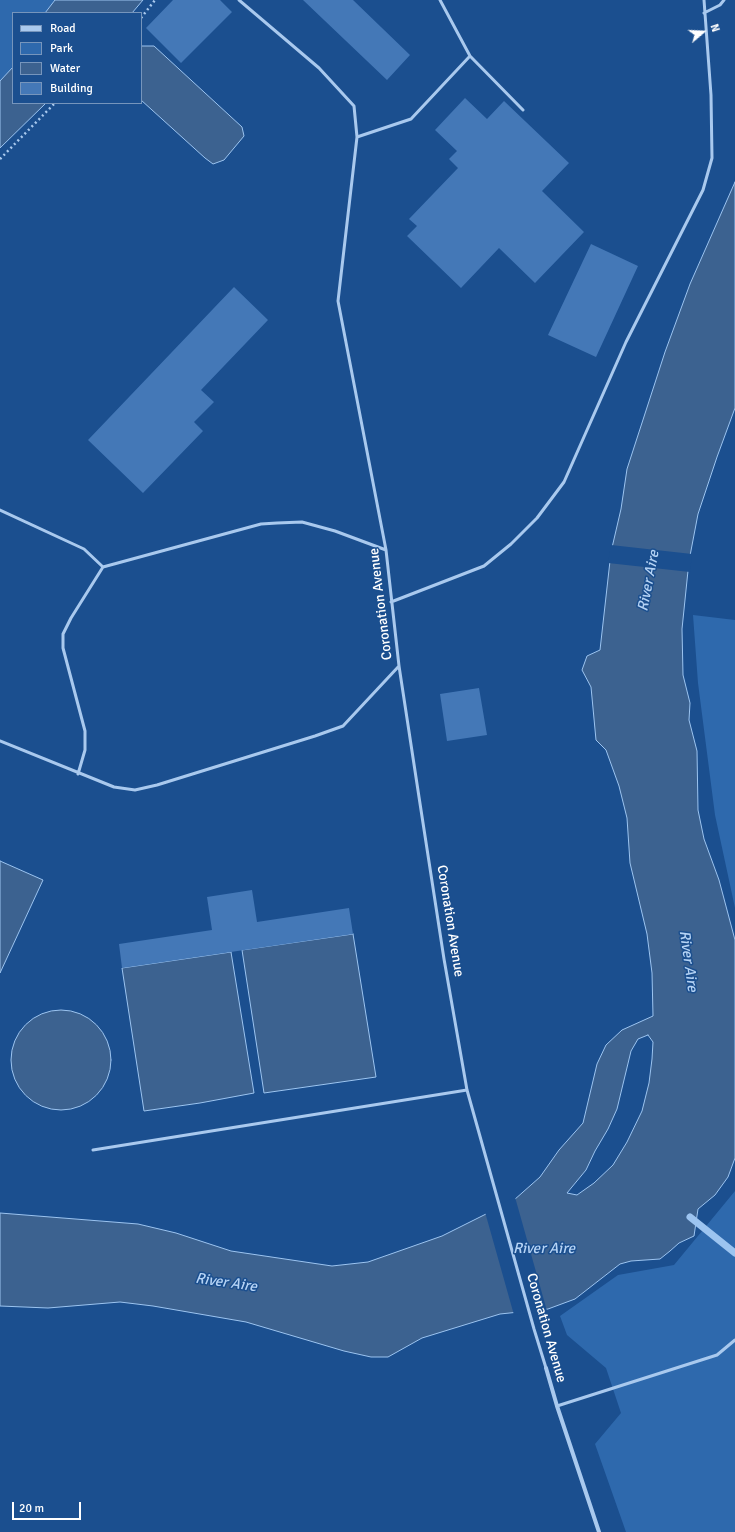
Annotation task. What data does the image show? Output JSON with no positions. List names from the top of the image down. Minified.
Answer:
{"streets":{"street":["Coronation Avenue"]},"water":["River Aire"],"legend":["Road","Park","Water","Building"],"scale_bar":"20 m","north":"right"}
